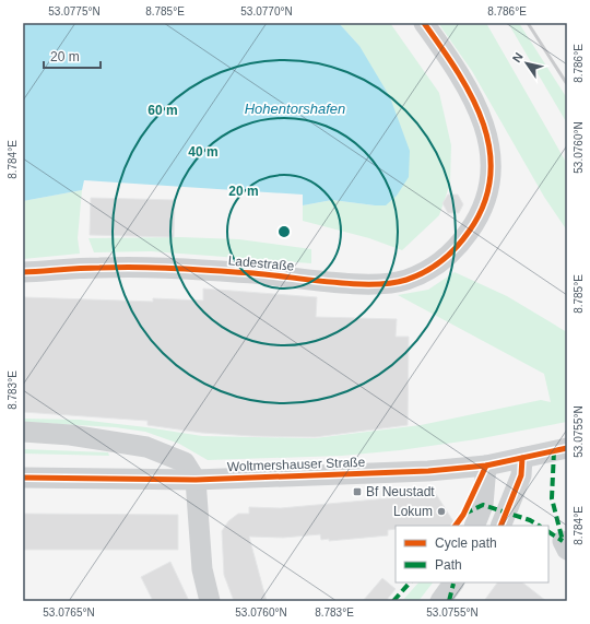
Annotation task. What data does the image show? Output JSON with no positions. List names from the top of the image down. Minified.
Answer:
{"streets":{"street":["Ladestraße","Woltmershauser Straße"]},"water":["Hohentorshafen"],"places":{"transit":["Bf Neustadt"],"other":["Lokum"]},"legend":["Cycle path","Path"],"scale_bar":"20 m","north":"top left","coordinates":["53.0775°N","8.785°E","53.0770°N","8.786°E","53.0760°N","8.784°E","8.783°E","53.0755°N","53.0765°N"],"rings":["60 m","40 m","20 m"]}
